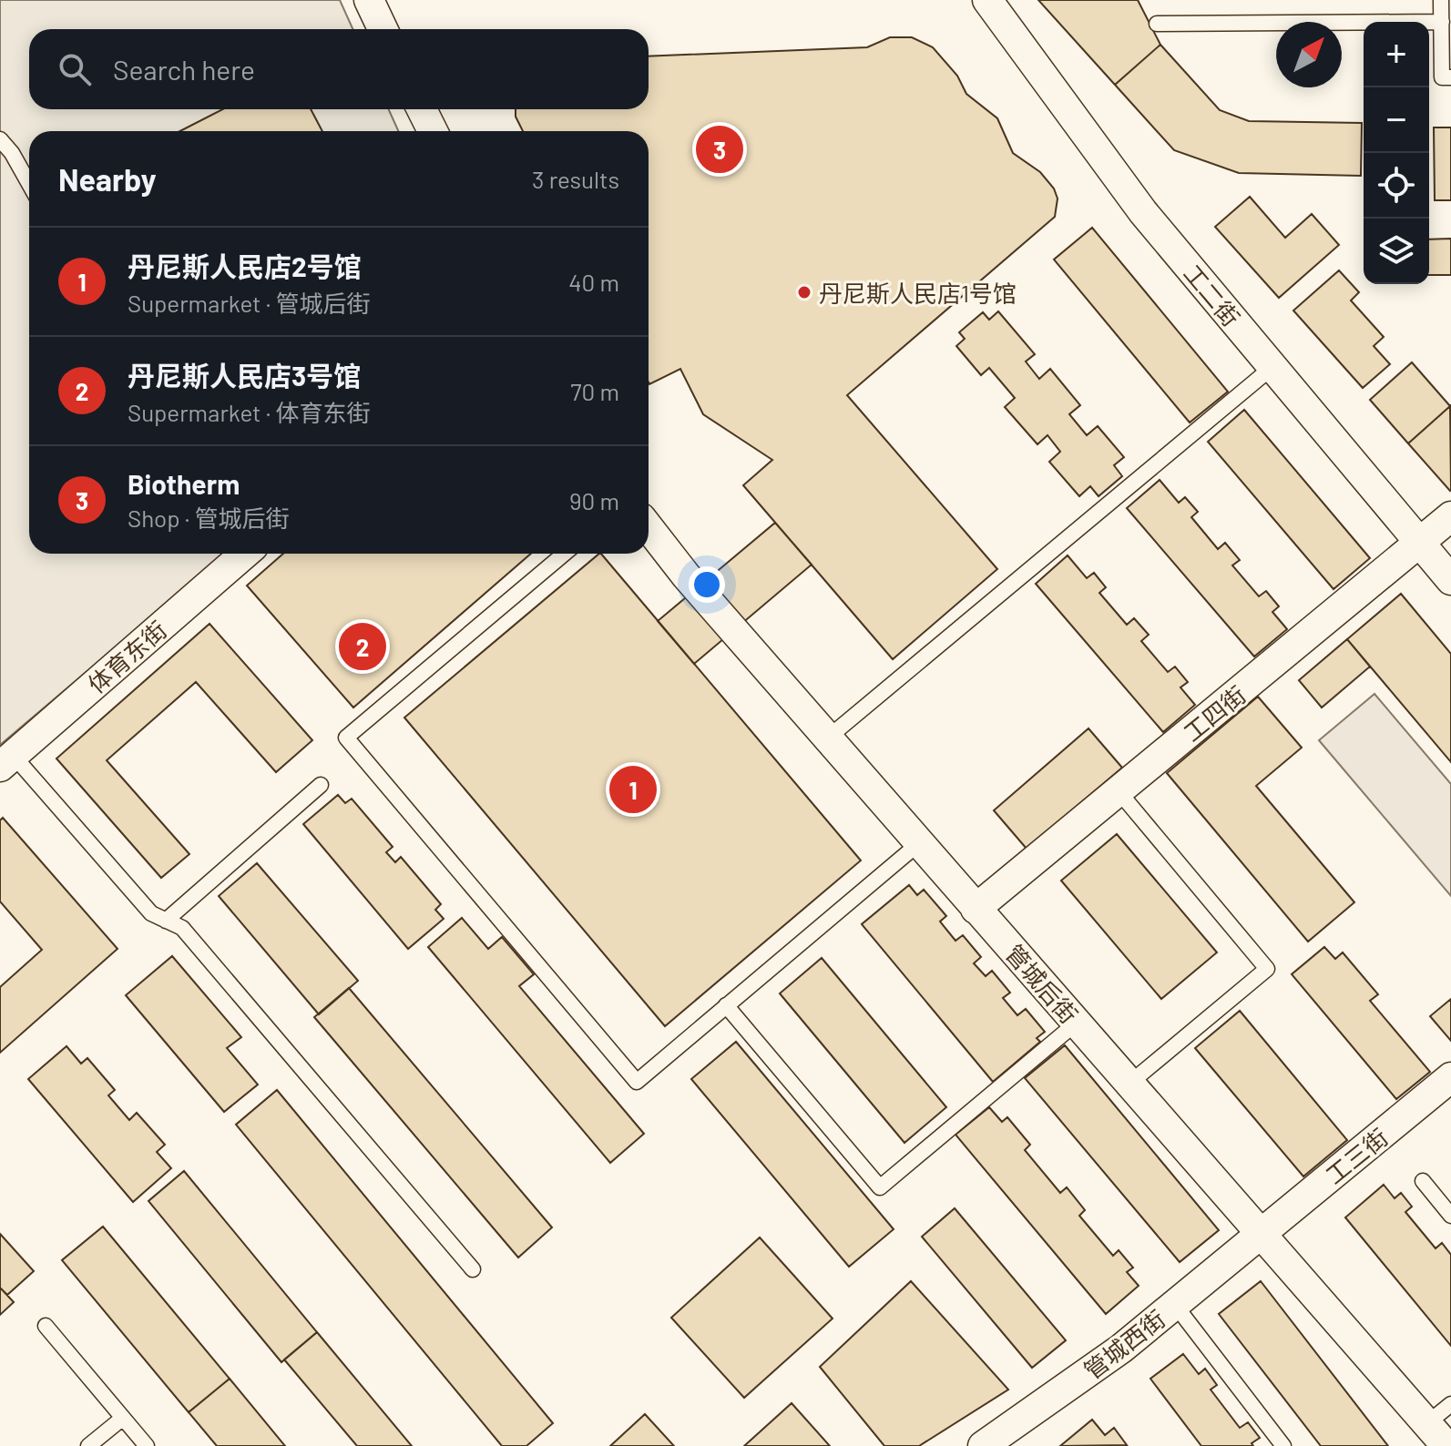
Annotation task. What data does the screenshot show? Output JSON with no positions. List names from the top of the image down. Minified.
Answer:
{"streets":{"street":["工二街","体育东街","工四街","管城后街","工三街","管城西街"]},"crossings":[["工二街","工四街"],["工四街","管城后街"],["管城后街","工三街"],["管城后街","管城西街"],["工三街","管城西街"]],"places":["丹尼斯人民店1号馆"],"north":"top right","page":{"map_buttons":["+","−"],"search":"Search here","pins":["3","2","1"],"heading":["Nearby","3 results"],"list":[{"mark":"1","name":"丹尼斯人民店2号馆","note":"Supermarket · 管城后街","value":"40 m"},{"mark":"2","name":"丹尼斯人民店3号馆","note":"Supermarket · 体育东街","value":"70 m"},{"mark":"3","name":"Biotherm","note":"Shop · 管城后街","value":"90 m"}]}}
